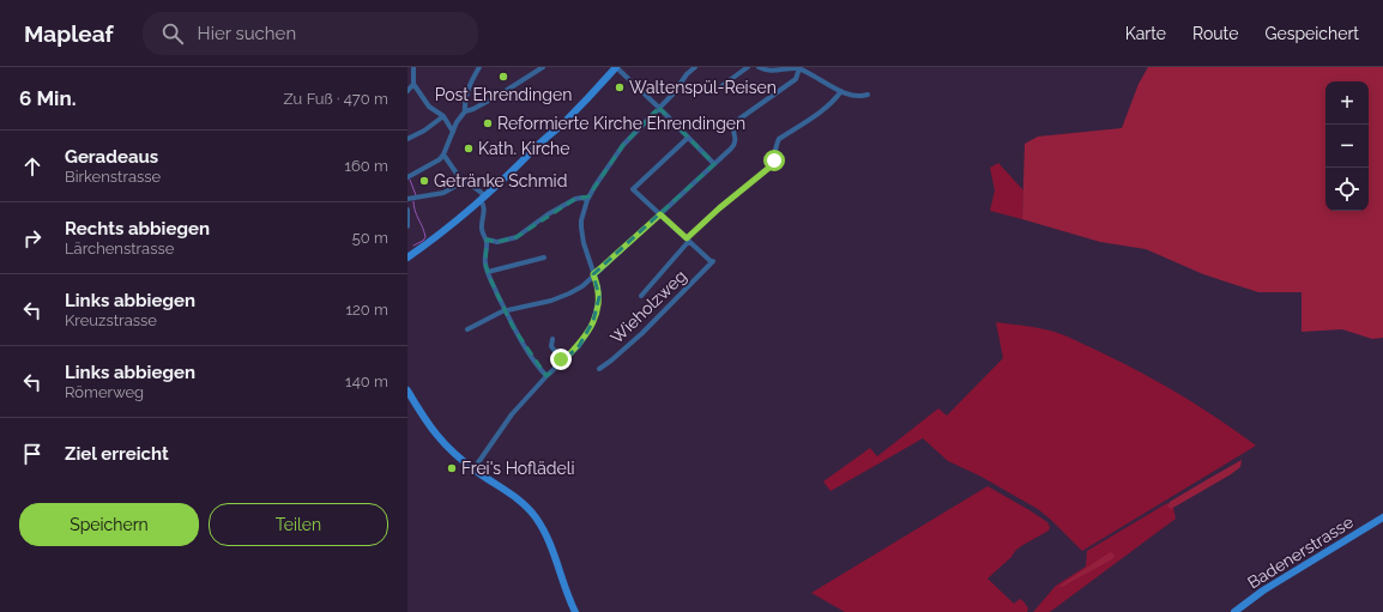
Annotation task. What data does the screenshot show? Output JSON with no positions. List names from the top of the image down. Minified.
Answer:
{"streets":{"street":["Wieholzweg","Badenerstrasse"]},"places":["Post Ehrendingen","Waltenspül-Reisen","Reformierte Kirche Ehrendingen","Kath. Kirche","Getränke Schmid","Frei's Hoflädeli"],"page":{"header":"Mapleaf","search":"Hier suchen","nav":["Karte","Route","Gespeichert"],"heading":["6 Min.","Zu Fuß · 470 m"],"map_buttons":["+","−"],"list":[["Geradeaus","Birkenstrasse","160 m"],["Rechts abbiegen","Lärchenstrasse","50 m"],["Links abbiegen","Kreuzstrasse","120 m"],["Links abbiegen","Römerweg","140 m"],"Ziel erreicht"],"buttons":["Speichern","Teilen"]}}
